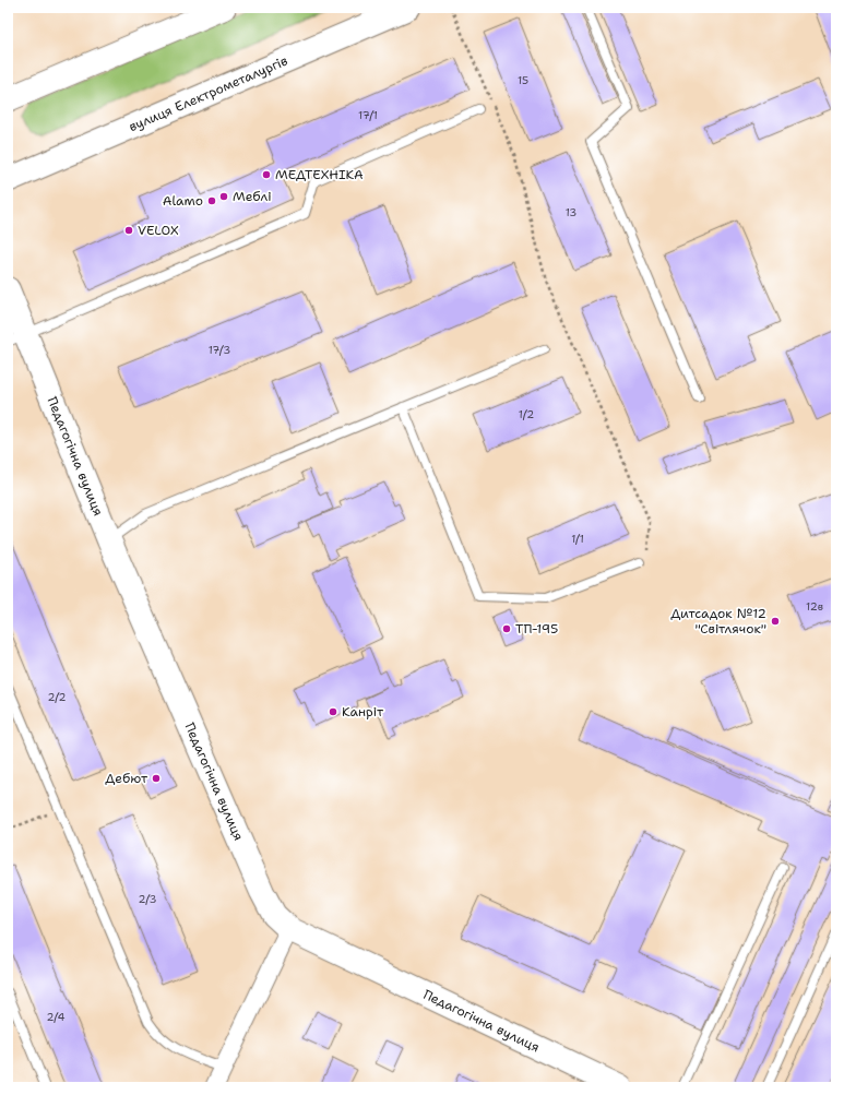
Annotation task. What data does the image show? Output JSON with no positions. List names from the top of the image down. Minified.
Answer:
{"streets":{"main road":["вулиця Електрометалургів","Педагогічна вулиця"]},"places":["МЕДТЕХНІКА","Меблі","Alamo","VELOX","Дитсадок №12 \"Світлячок\"","ТП-195","Канріт","Дебют"],"house_numbers":["15","17/1","13","17/3","1/2","1/1","12в","2/2","2/3","2/4"]}
